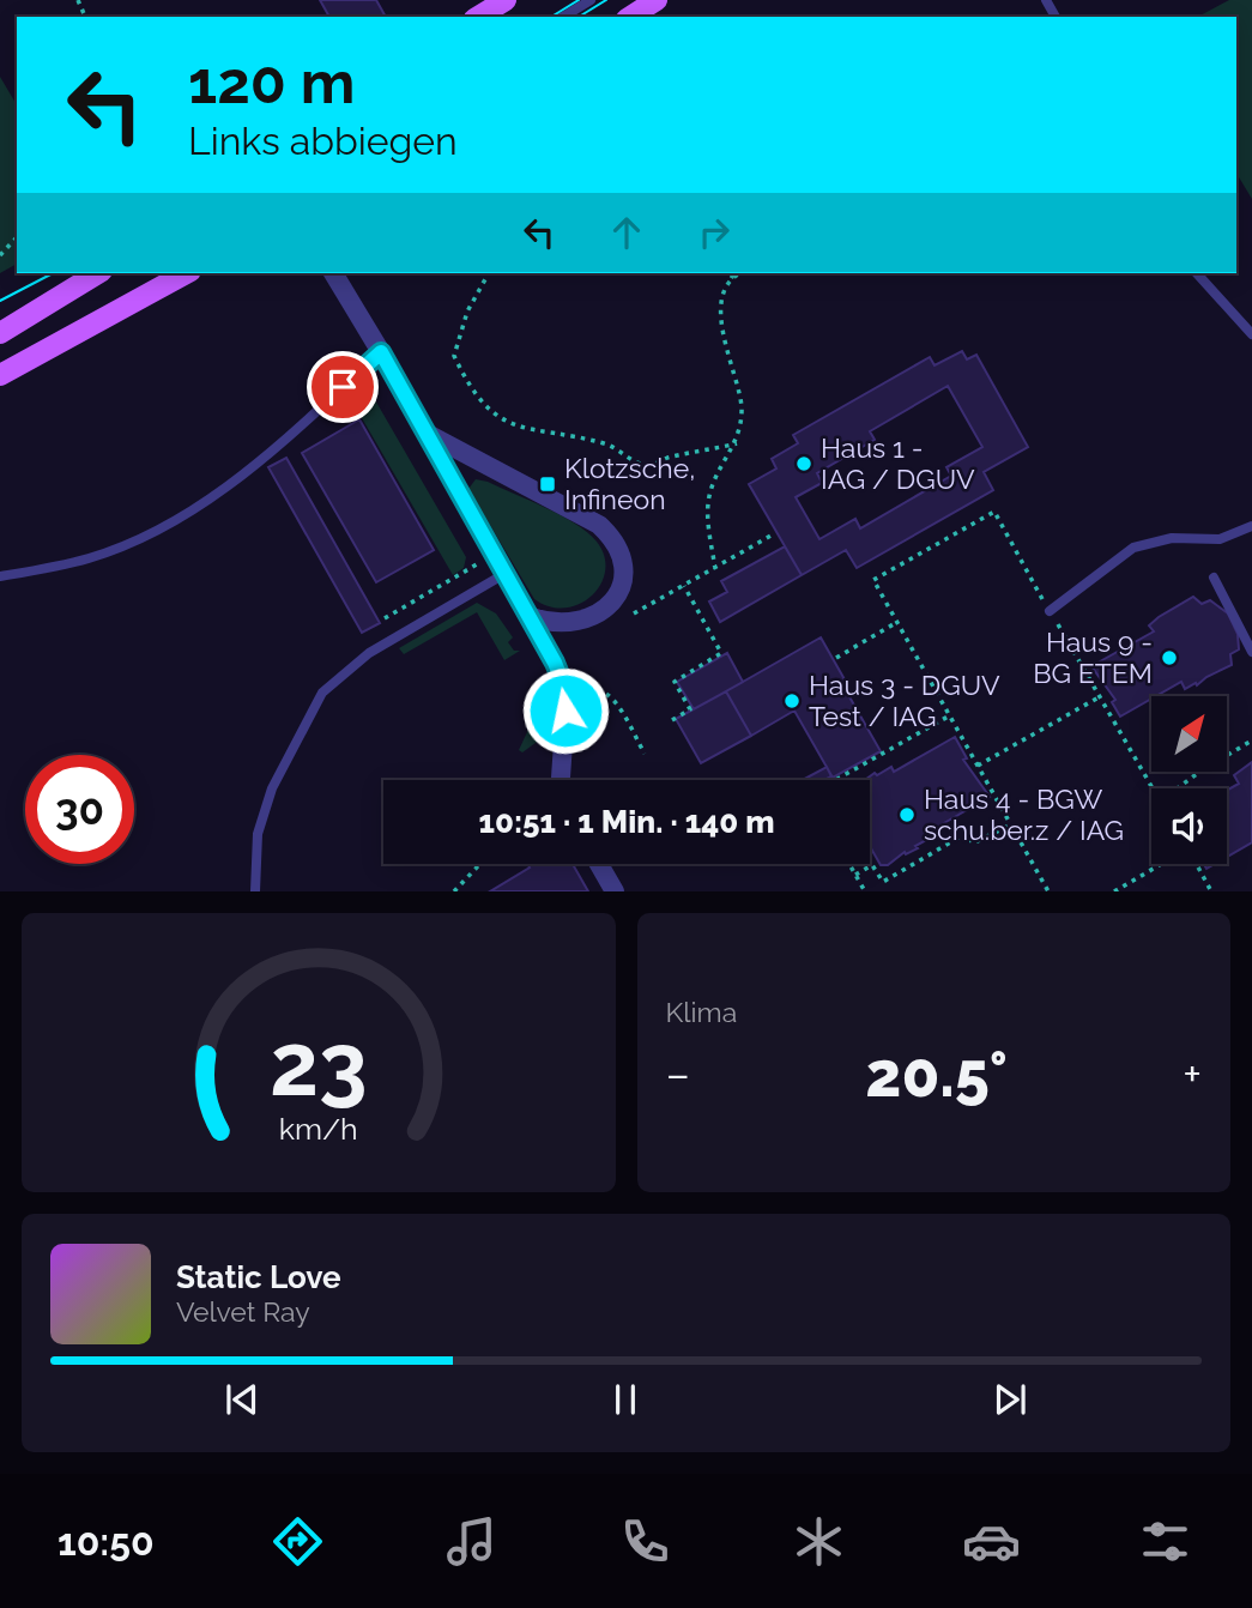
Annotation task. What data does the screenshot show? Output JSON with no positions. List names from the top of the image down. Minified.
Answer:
{"places":{"other":["Haus 1 - IAG / DGUV","Haus 9 - BG ETEM","Haus 3 - DGUV Test / IAG","Haus 4 - BGW schu.ber.z / IAG"],"transit":["Klotzsche, Infineon"]},"north":"top right","page":{"turn":["120 m","Links abbiegen"],"limit":"30","trip":"10:51 · 1 Min. · 140 m","tile":"Klima","heat":["−","20.5°","+"],"song":["Static Love","Velvet Ray"],"tabs":"10:50","gauge":["23","km/h"]}}
